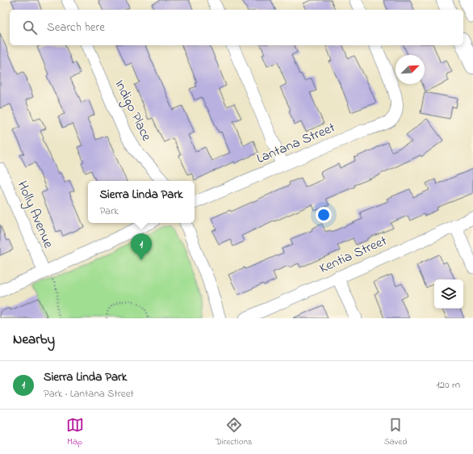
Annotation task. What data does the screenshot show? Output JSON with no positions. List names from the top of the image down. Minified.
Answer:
{"streets":{"street":["Indigo Place","Lantana Street","Holly Avenue","Kentia Street"]},"north":"top right","page":{"search":"Search here","popup":["Sierra Linda Park","Park"],"pins":"1","heading":"Nearby","list":[{"mark":"1","name":"Sierra Linda Park","note":"Park · Lantana Street","value":"120 m"}],"nav":["Map","Directions","Saved"]}}
